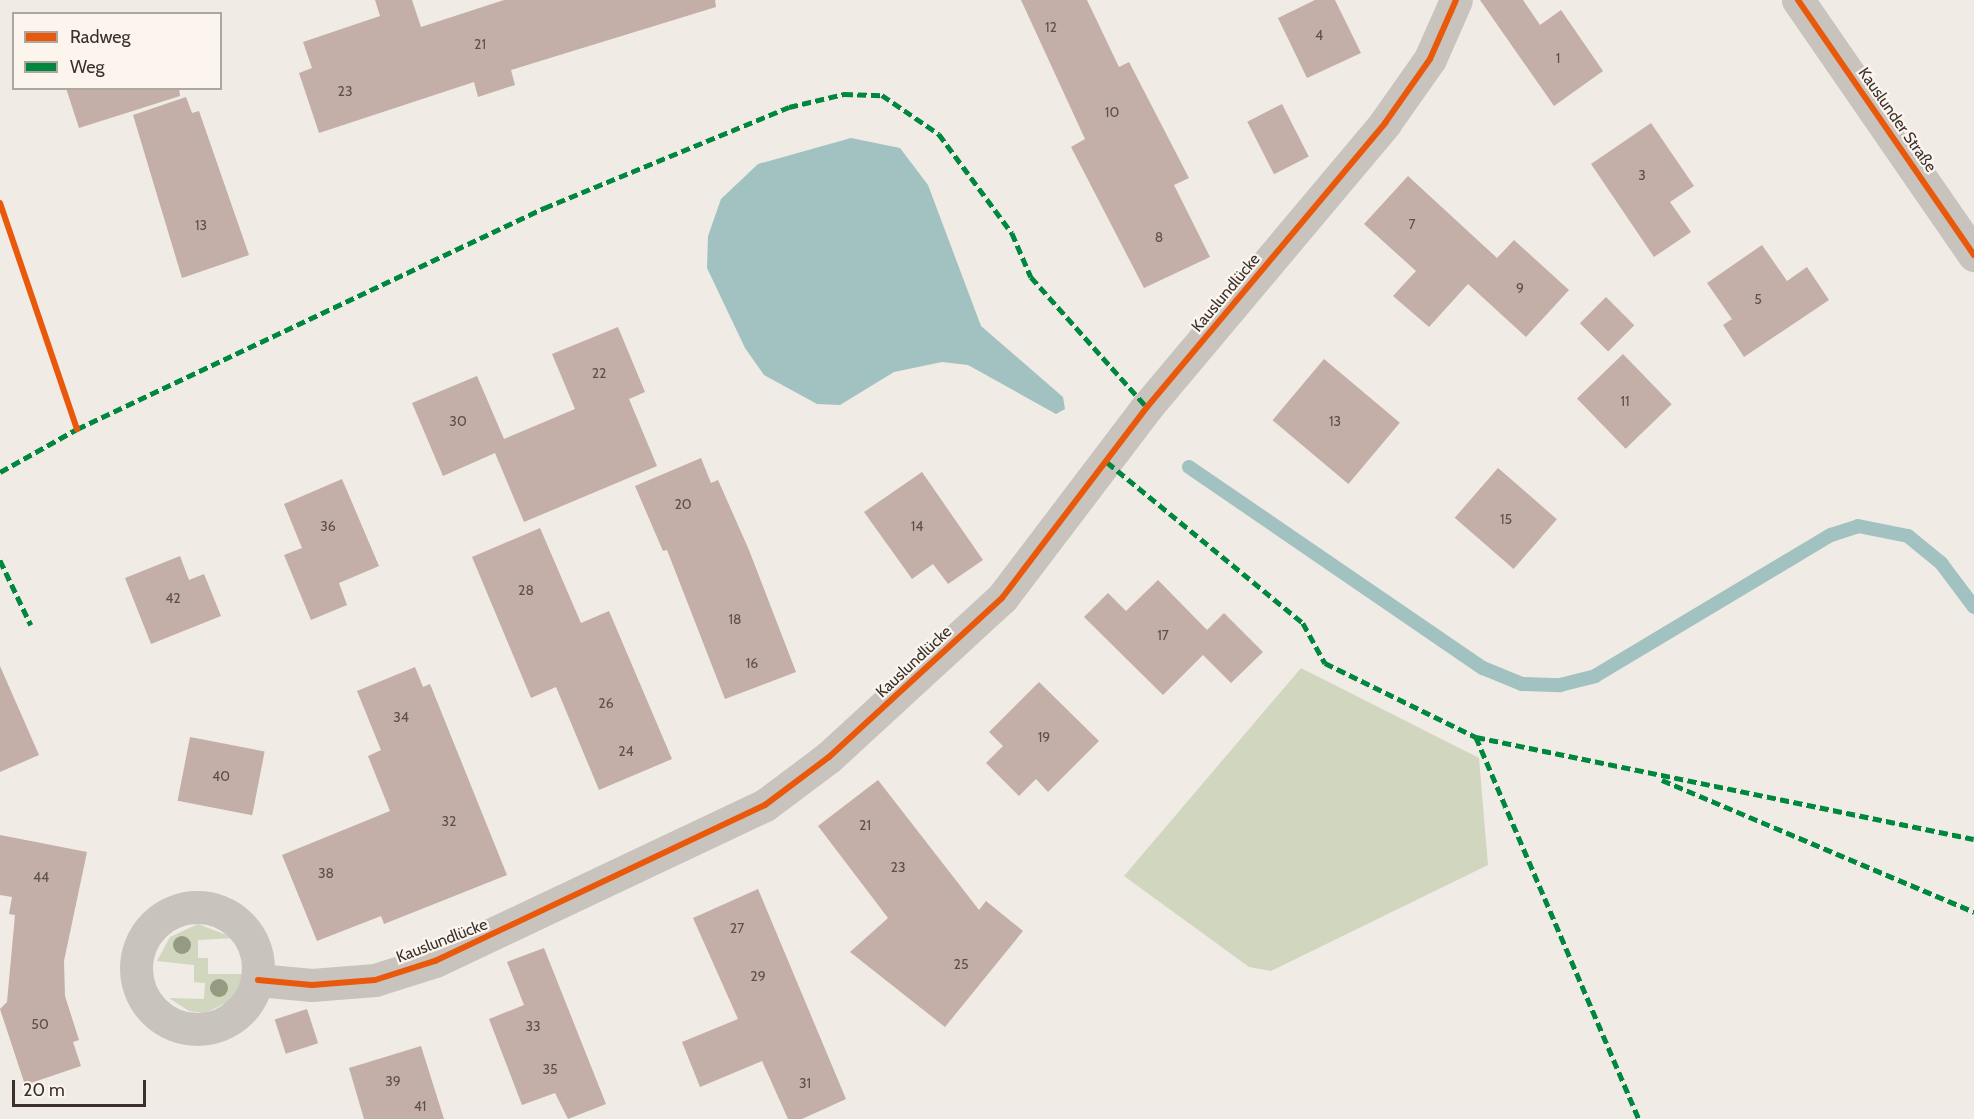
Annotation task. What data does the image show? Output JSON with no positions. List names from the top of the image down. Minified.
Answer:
{"streets":{"street":["Kauslunder Straße","Kauslundlücke"]},"house_numbers":["12","4","21","1","23","10","3","7","13","8","9","5","22","11","30","13","20","15","36","14","28","42","18","17","16","26","34","19","24","40","32","21","23","38","44","27","25","29","50","33","35","39","31","41"],"legend":["Radweg","Weg"],"scale_bar":"20 m"}
